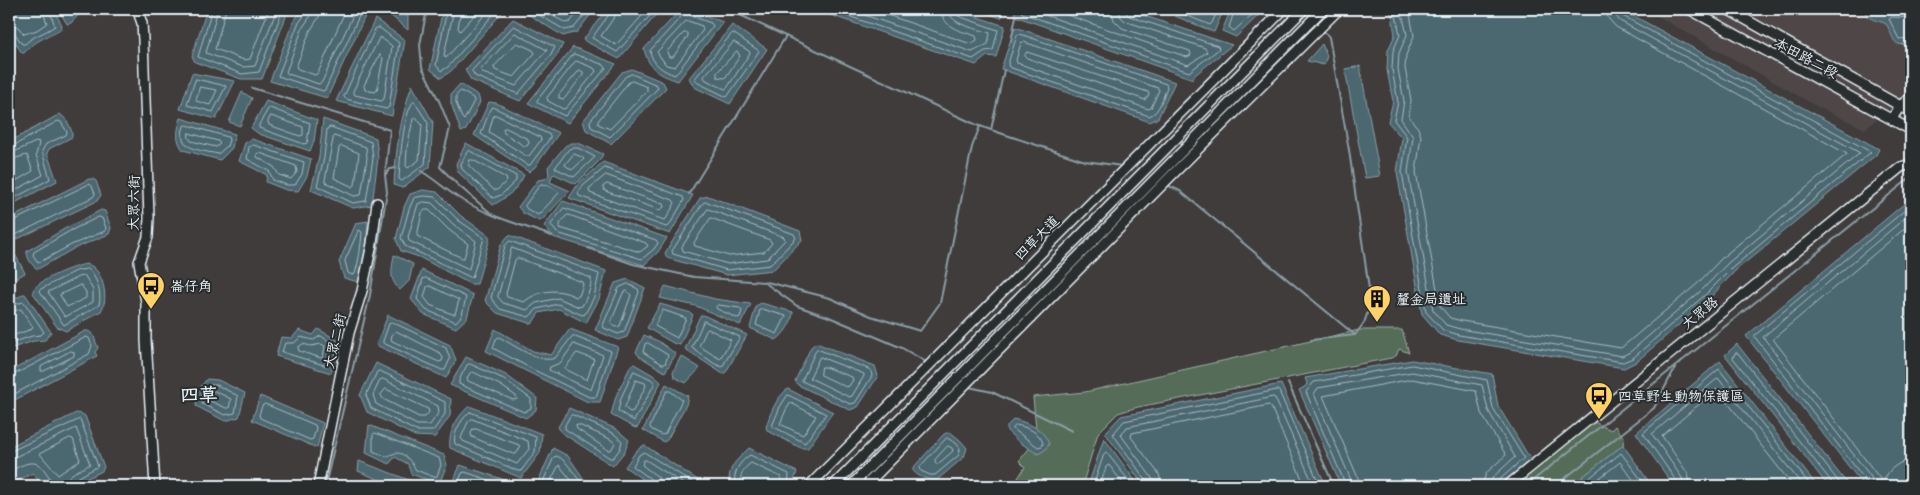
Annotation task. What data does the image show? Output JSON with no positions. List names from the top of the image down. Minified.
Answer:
{"streets":{"street":["本田路二段","大眾六街","四草大道","大眾路","大眾二街"]},"districts":["四草"],"places":{"bus stop":["崙仔角","四草野生動物保護區"],"building":["釐金局遺址"]}}
